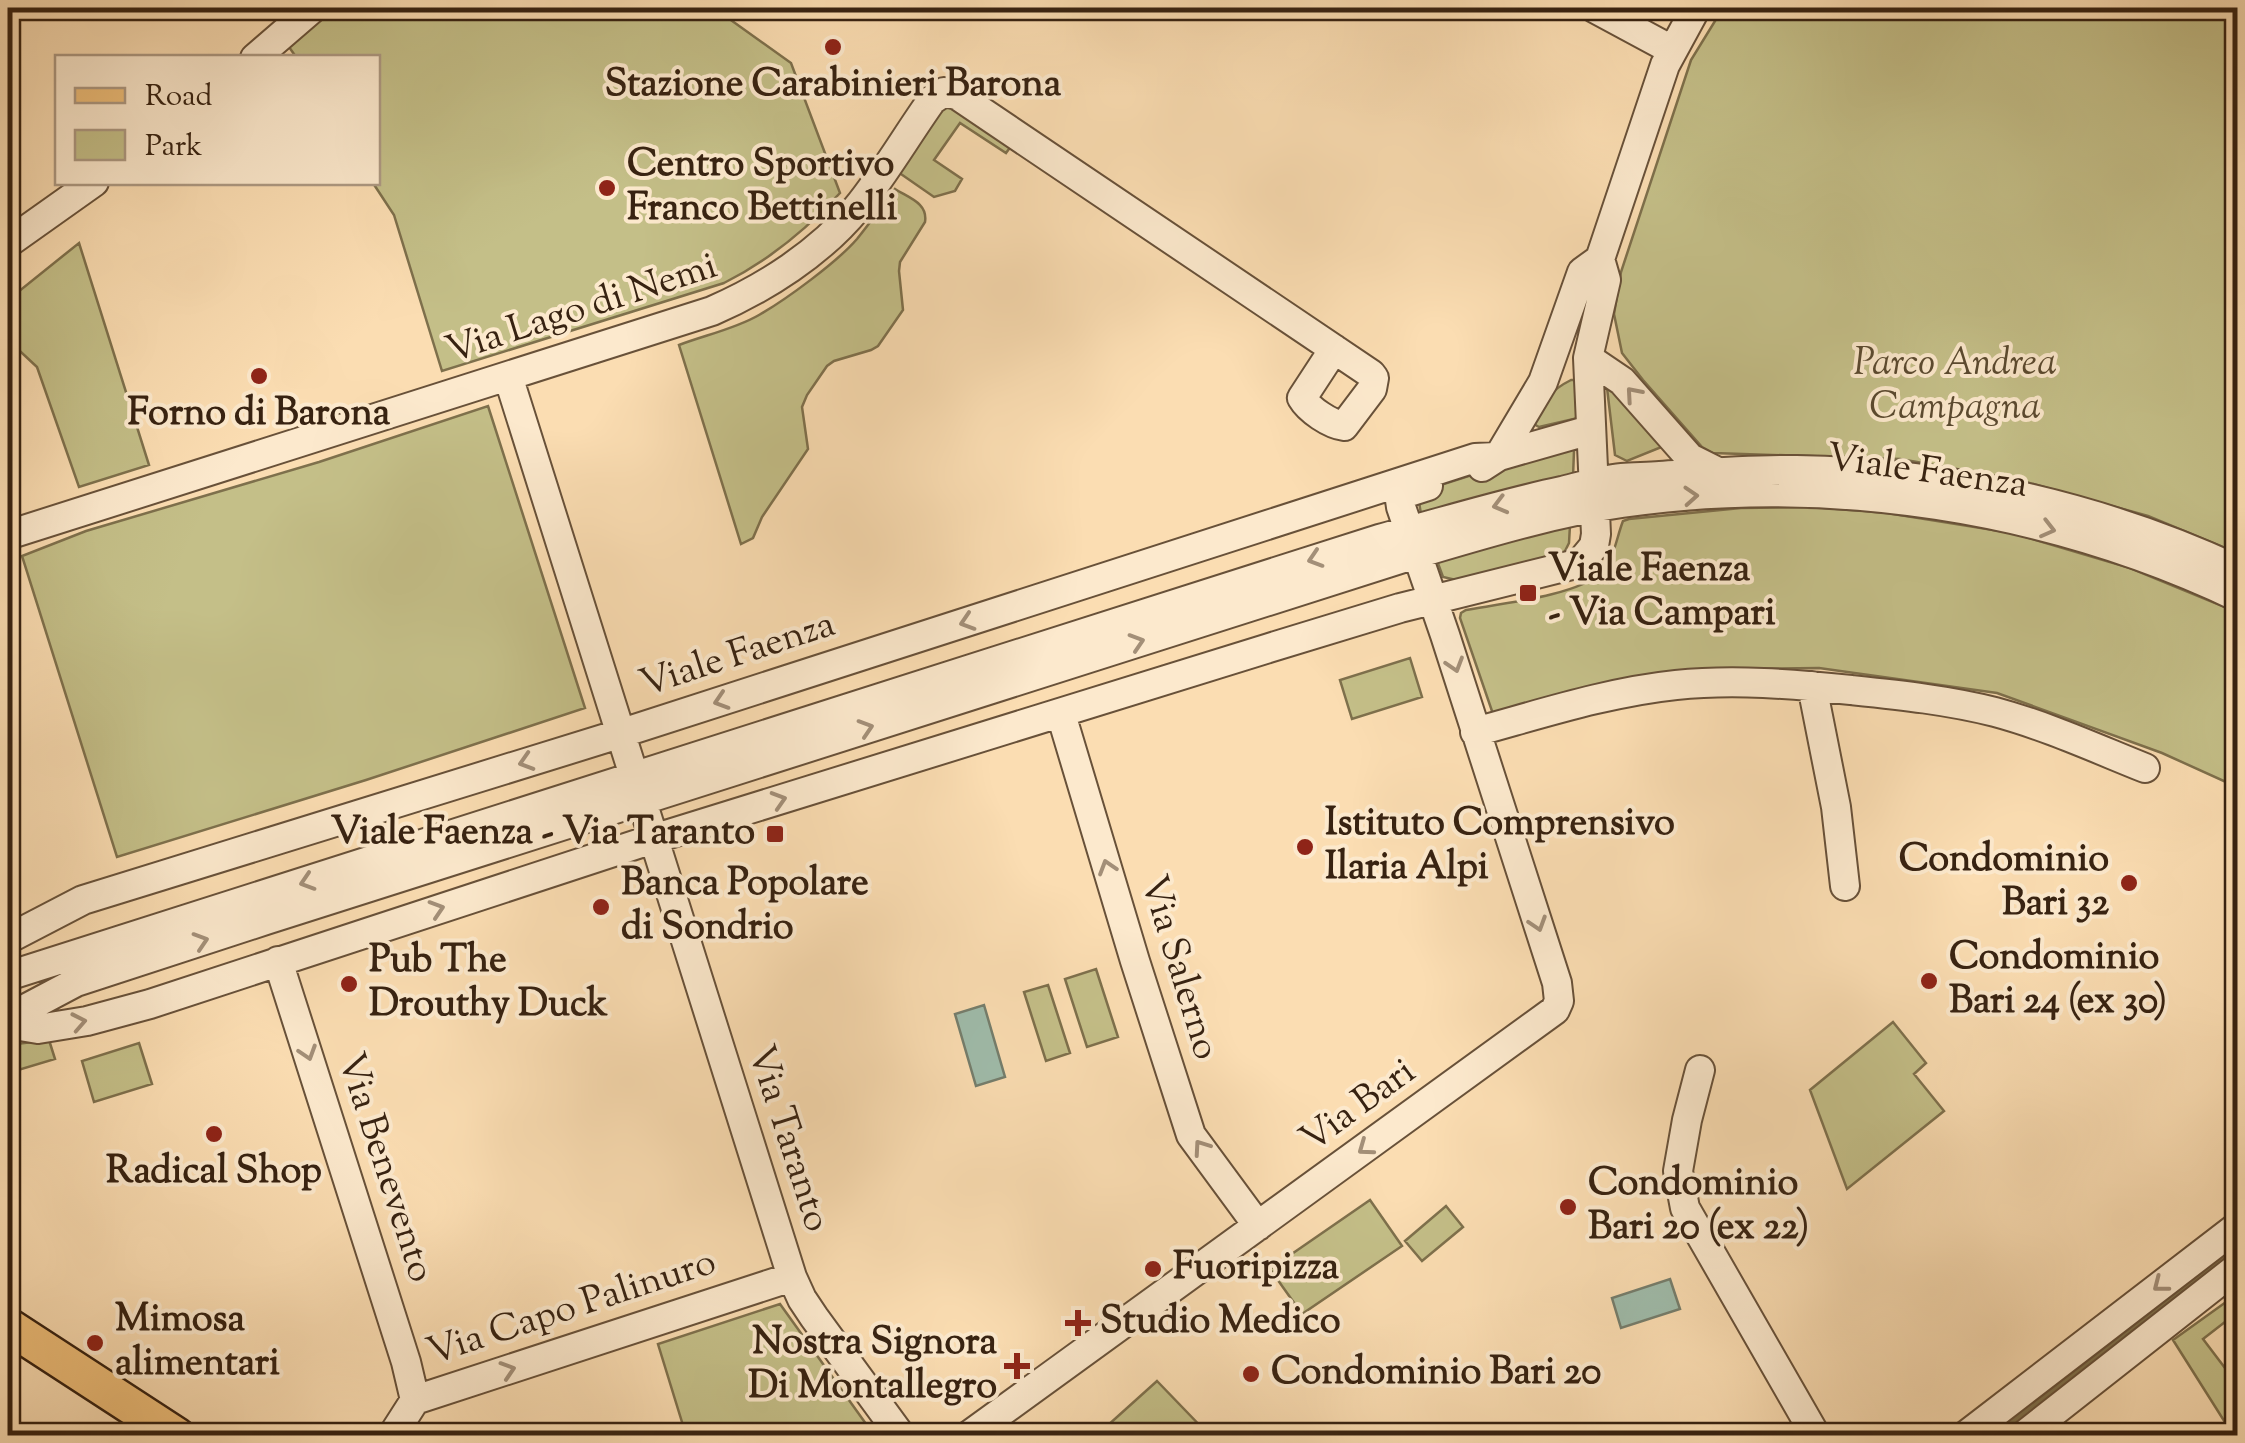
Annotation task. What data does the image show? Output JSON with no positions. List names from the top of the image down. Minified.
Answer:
{"streets":{"street":["Via Lago di Nemi","Viale Faenza","Via Salerno","Via Bari","Via Taranto","Via Benevento","Via Capo Palinuro"]},"crossings":[["Via Lago di Nemi","Via Taranto"],["Viale Faenza","Via Salerno"],["Viale Faenza","Via Bari"],["Viale Faenza","Via Taranto"],["Viale Faenza","Via Benevento"],["Via Salerno","Via Bari"],["Via Taranto","Via Capo Palinuro"],["Via Benevento","Via Capo Palinuro"]],"one_way":["Via Salerno","Via Bari","Via Benevento","Via Capo Palinuro"],"parks":["Parco Andrea Campagna"],"places":{"other":["Stazione Carabinieri Barona","Centro Sportivo Franco Bettinelli","Forno di Barona","Istituto Comprensivo Ilaria Alpi","Condominio Bari 32","Banca Popolare di Sondrio","Condominio Bari 24 (ex 30)","Pub The Drouthy Duck","Radical Shop","Condominio Bari 20 (ex 22)","Fuoripizza","Mimosa alimentari","Condominio Bari 20"],"transit":["Viale Faenza - Via Campari","Viale Faenza - Via Taranto"],"health":["Studio Medico","Nostra Signora Di Montallegro"]},"legend":["Road","Park"]}
